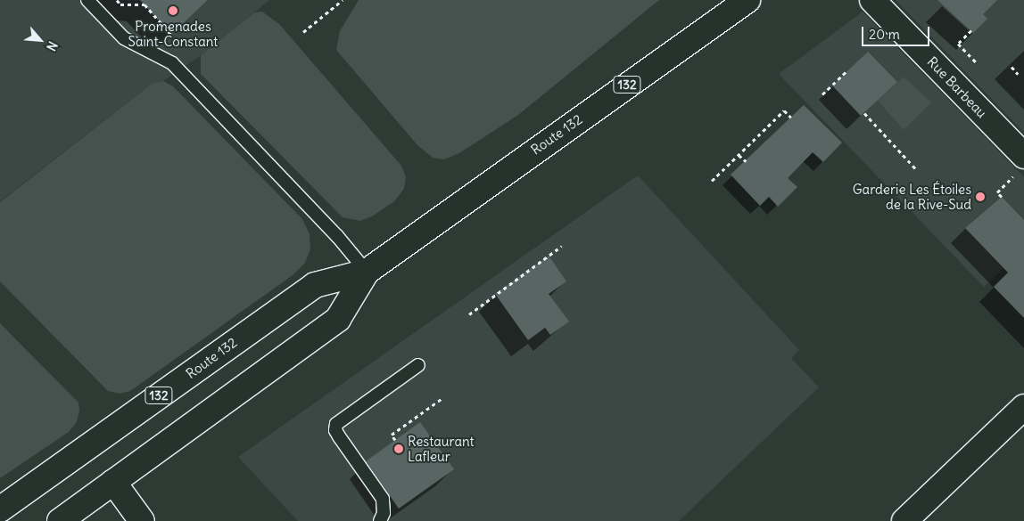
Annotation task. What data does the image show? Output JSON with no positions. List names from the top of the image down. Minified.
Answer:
{"streets":{"main road":["132","Rue Barbeau","Route 132"]},"places":["Promenades Saint-Constant","Garderie Les Étoiles de la Rive-Sud","Restaurant Lafleur"],"scale_bar":"20 m","north":"bottom right"}
